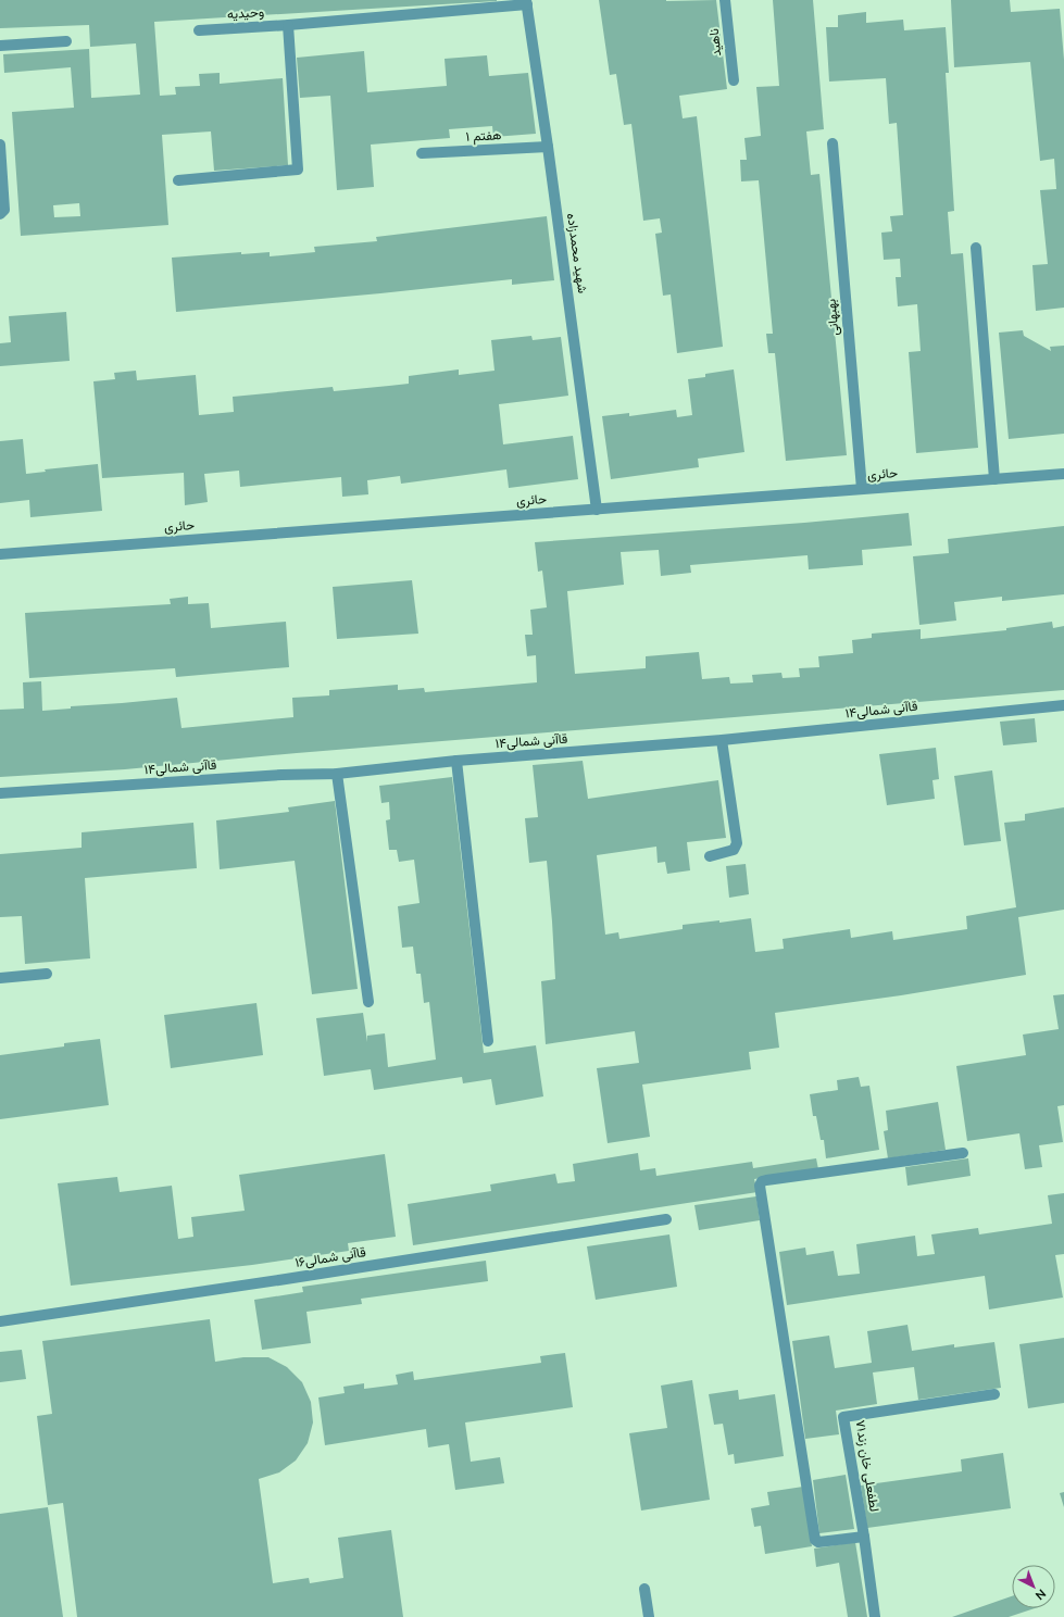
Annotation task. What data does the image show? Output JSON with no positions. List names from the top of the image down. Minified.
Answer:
{"streets":{"street":["وحیدیه","ناهید","هفتم ۱","شهید محمدزاده","بهبهانی","حائری","قاآنی شمالی۱۴","قاآنی شمالی۱۶","لطفعلی خان زند۷۱"]},"crossings":[["وحیدیه","شهید محمدزاده"],["هفتم ۱","شهید محمدزاده"],["شهید محمدزاده","حائری"],["بهبهانی","حائری"]],"north":"bottom right"}
